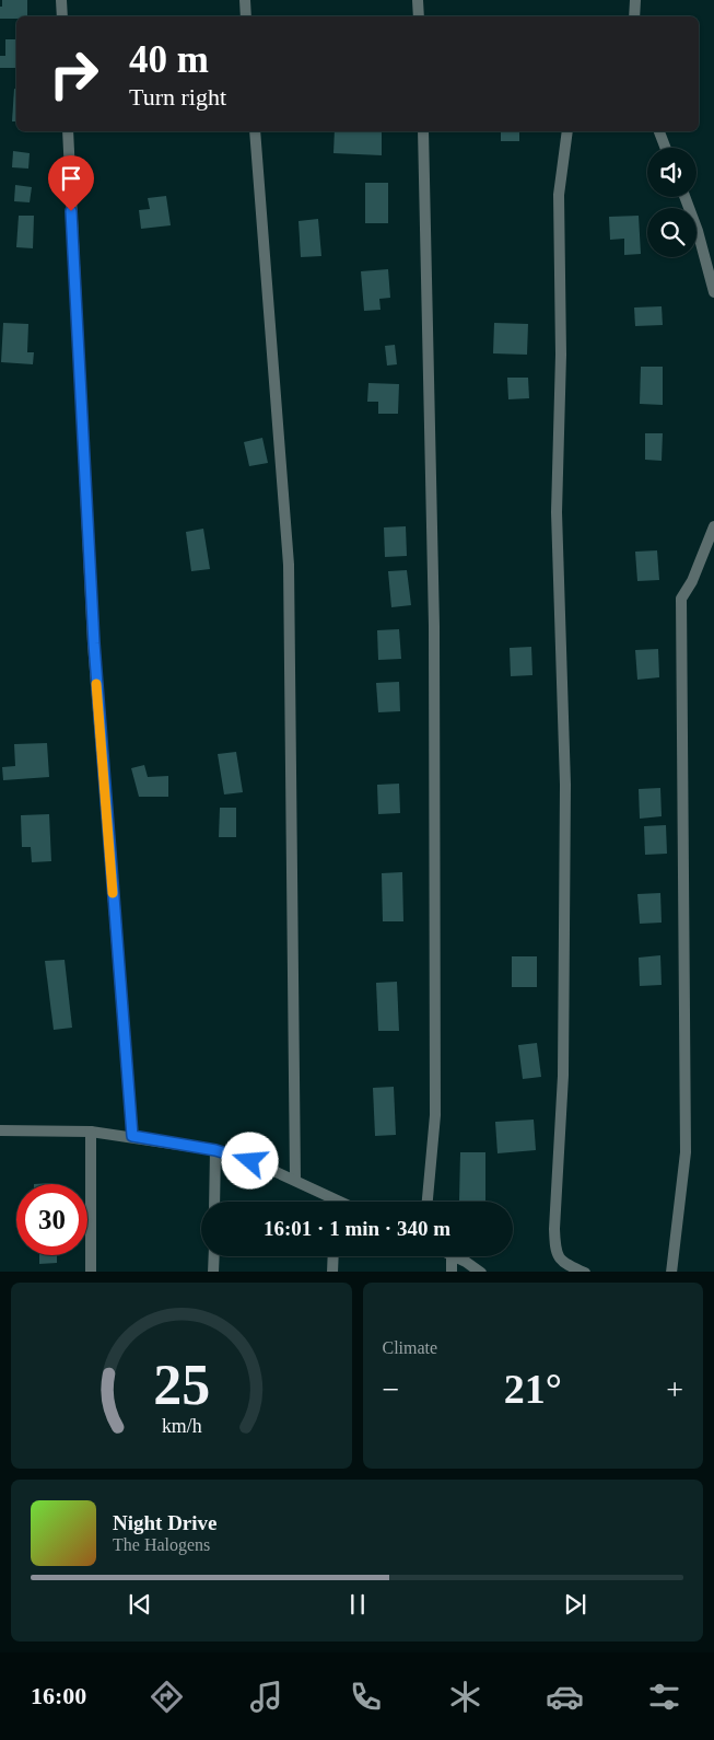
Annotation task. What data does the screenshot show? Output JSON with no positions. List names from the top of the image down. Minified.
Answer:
{"page":{"turn":["40 m","Turn right"],"limit":"30","trip":"16:01 · 1 min · 340 m","tile":"Climate","heat":["−","21°","+"],"song":["Night Drive","The Halogens"],"tabs":"16:00","gauge":["25","km/h"]}}
